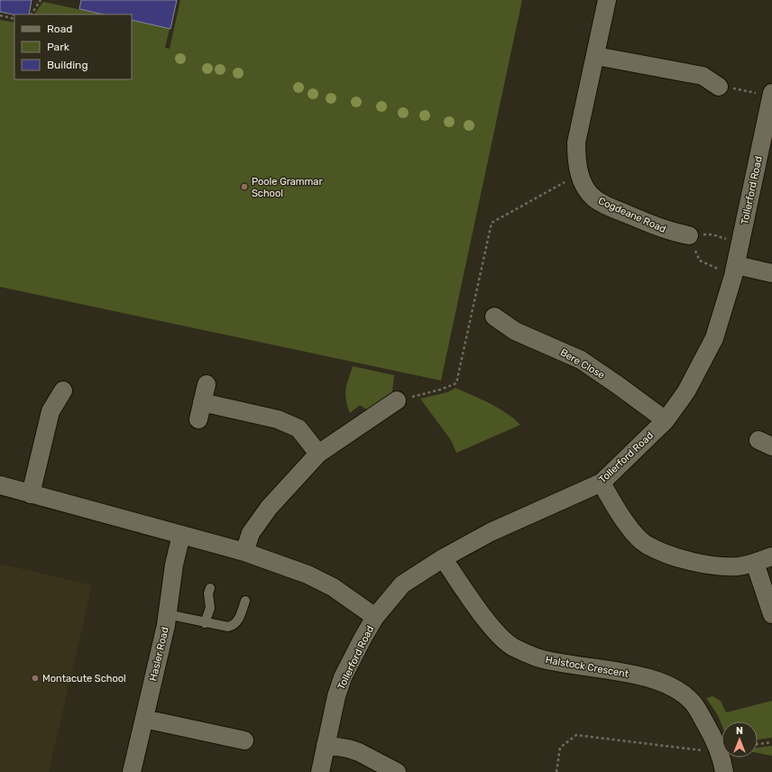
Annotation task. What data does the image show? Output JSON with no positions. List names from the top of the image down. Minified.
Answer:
{"streets":{"street":["Tollerford Road","Cogdeane Road","Bere Close","Hasler Road","Halstock Crescent"]},"crossings":[["Tollerford Road","Bere Close"],["Tollerford Road","Halstock Crescent"]],"places":["Poole Grammar School","Montacute School"],"legend":["Road","Park","Building"],"north":"top"}
